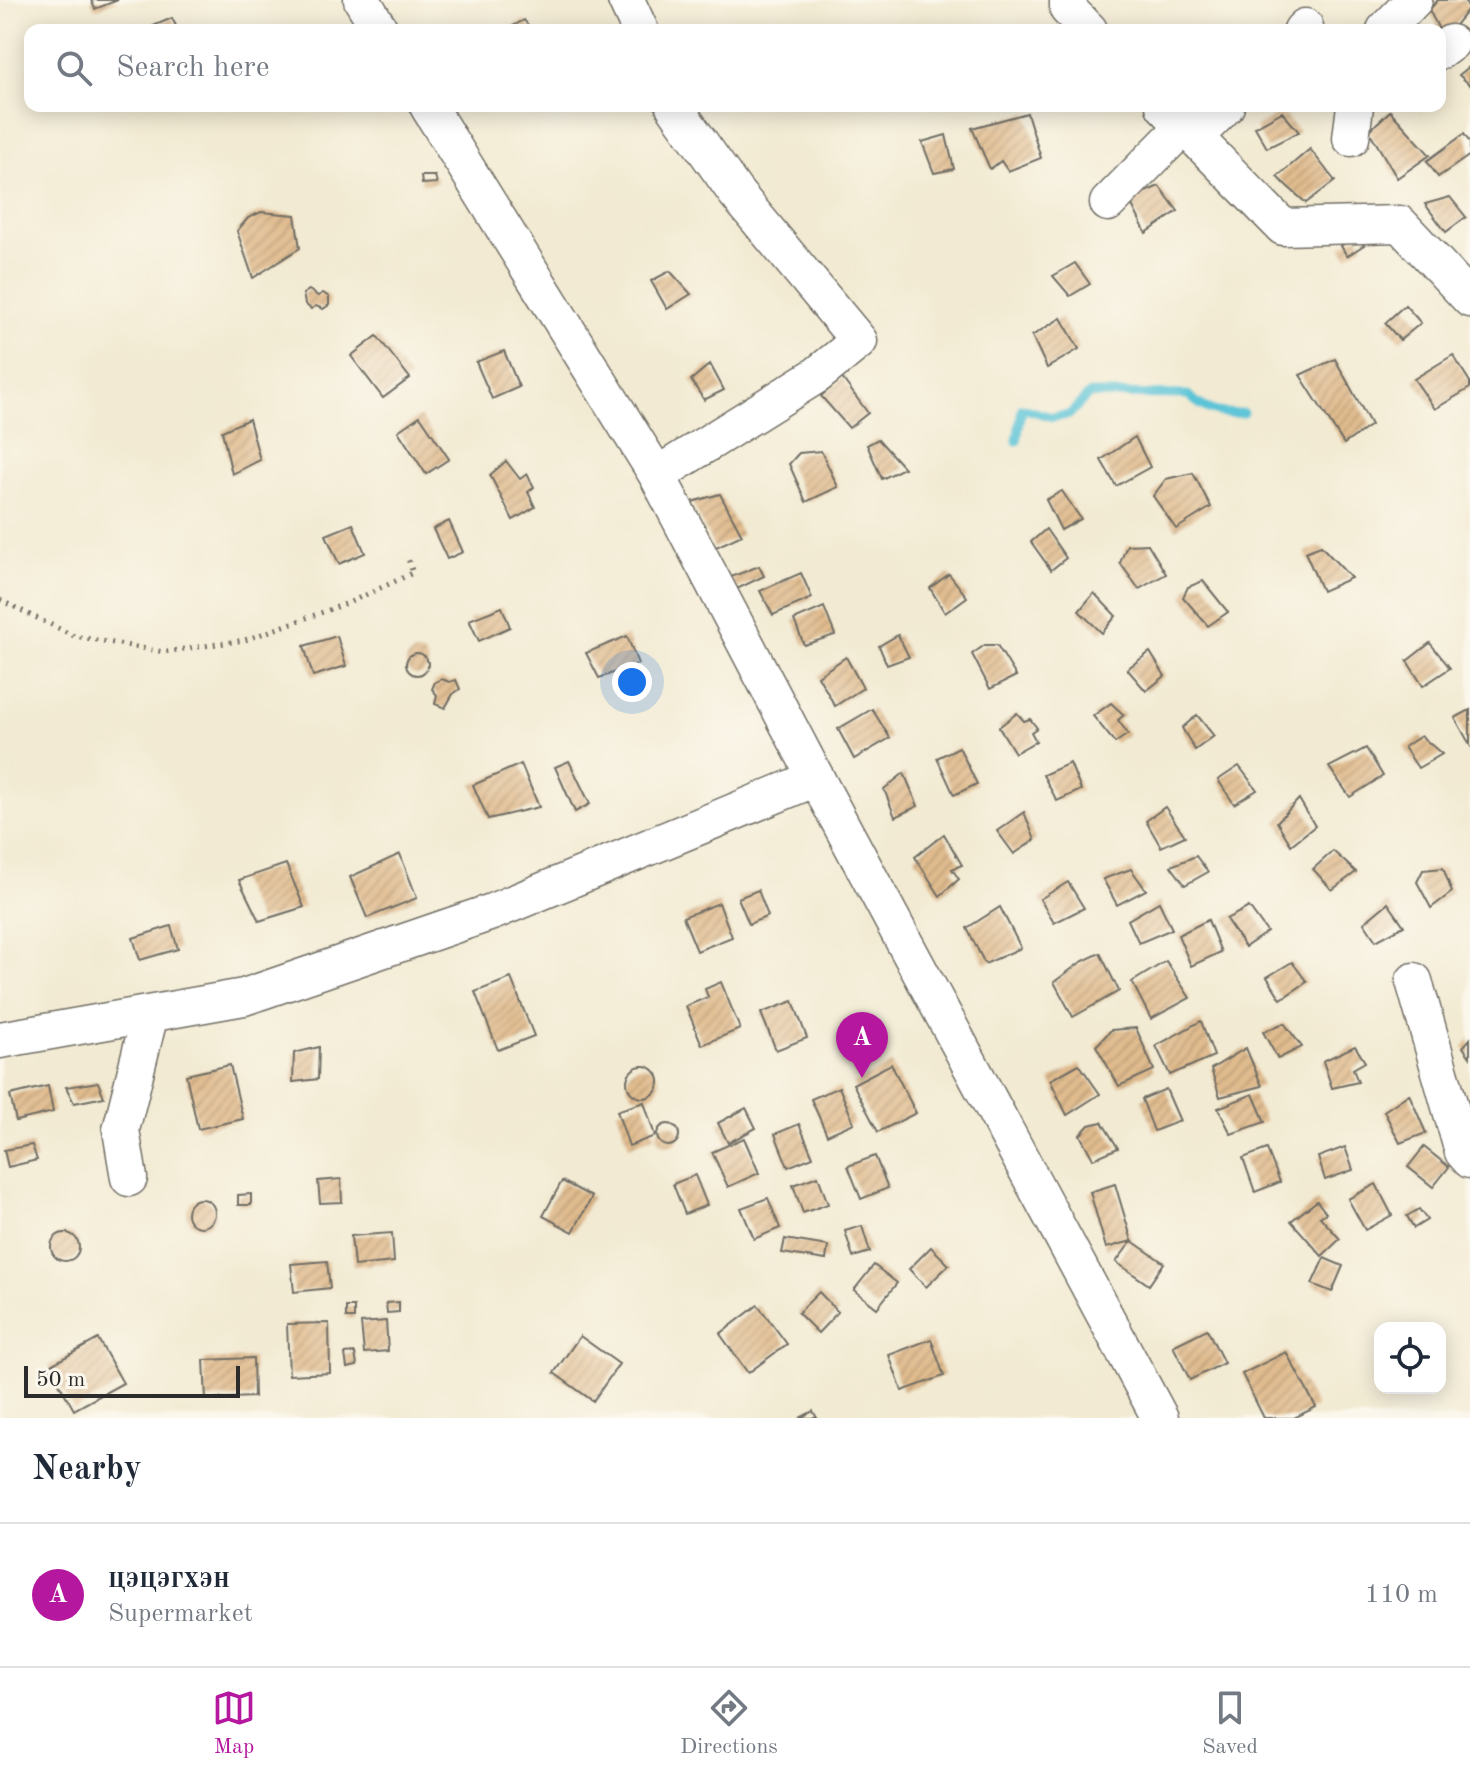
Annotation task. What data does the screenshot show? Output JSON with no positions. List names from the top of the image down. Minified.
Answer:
{"scale_bar":"50 m","page":{"search":"Search here","pins":"A","scale":"50 m","heading":"Nearby","list":[{"mark":"A","name":"цэцэгхэн","note":"Supermarket","value":"110 m"}],"nav":["Map","Directions","Saved"]}}
